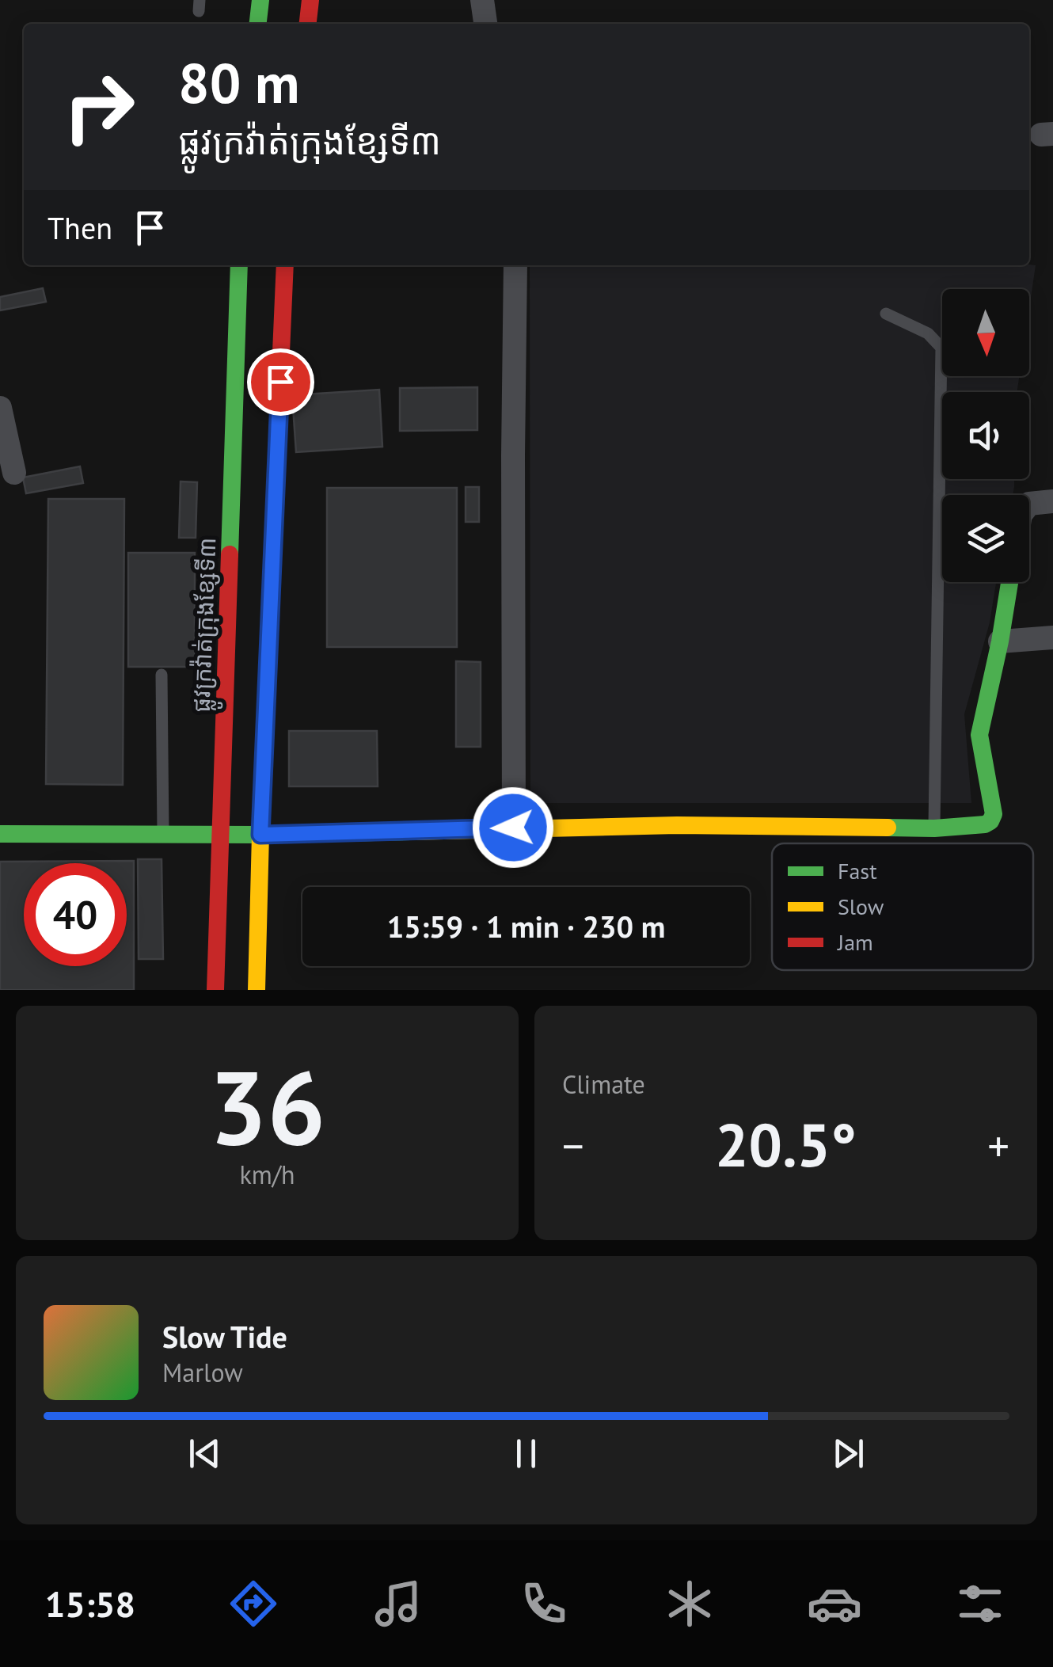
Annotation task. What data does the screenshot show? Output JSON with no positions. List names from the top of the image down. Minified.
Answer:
{"streets":{"main road":["ផ្លូវក្រវ៉ាត់ក្រុងខ្សែទី៣"]},"legend":["Fast","Slow","Jam"],"north":"bottom","page":{"turn":["80 m","ផ្លូវក្រវ៉ាត់ក្រុងខ្សែទី៣"],"then":"Then","limit":"40","trip":"15:59 · 1 min · 230 m","tile":[["36","km/h"],"Climate"],"heat":["−","20.5°","+"],"song":["Slow Tide","Marlow"],"tabs":"15:58"}}
